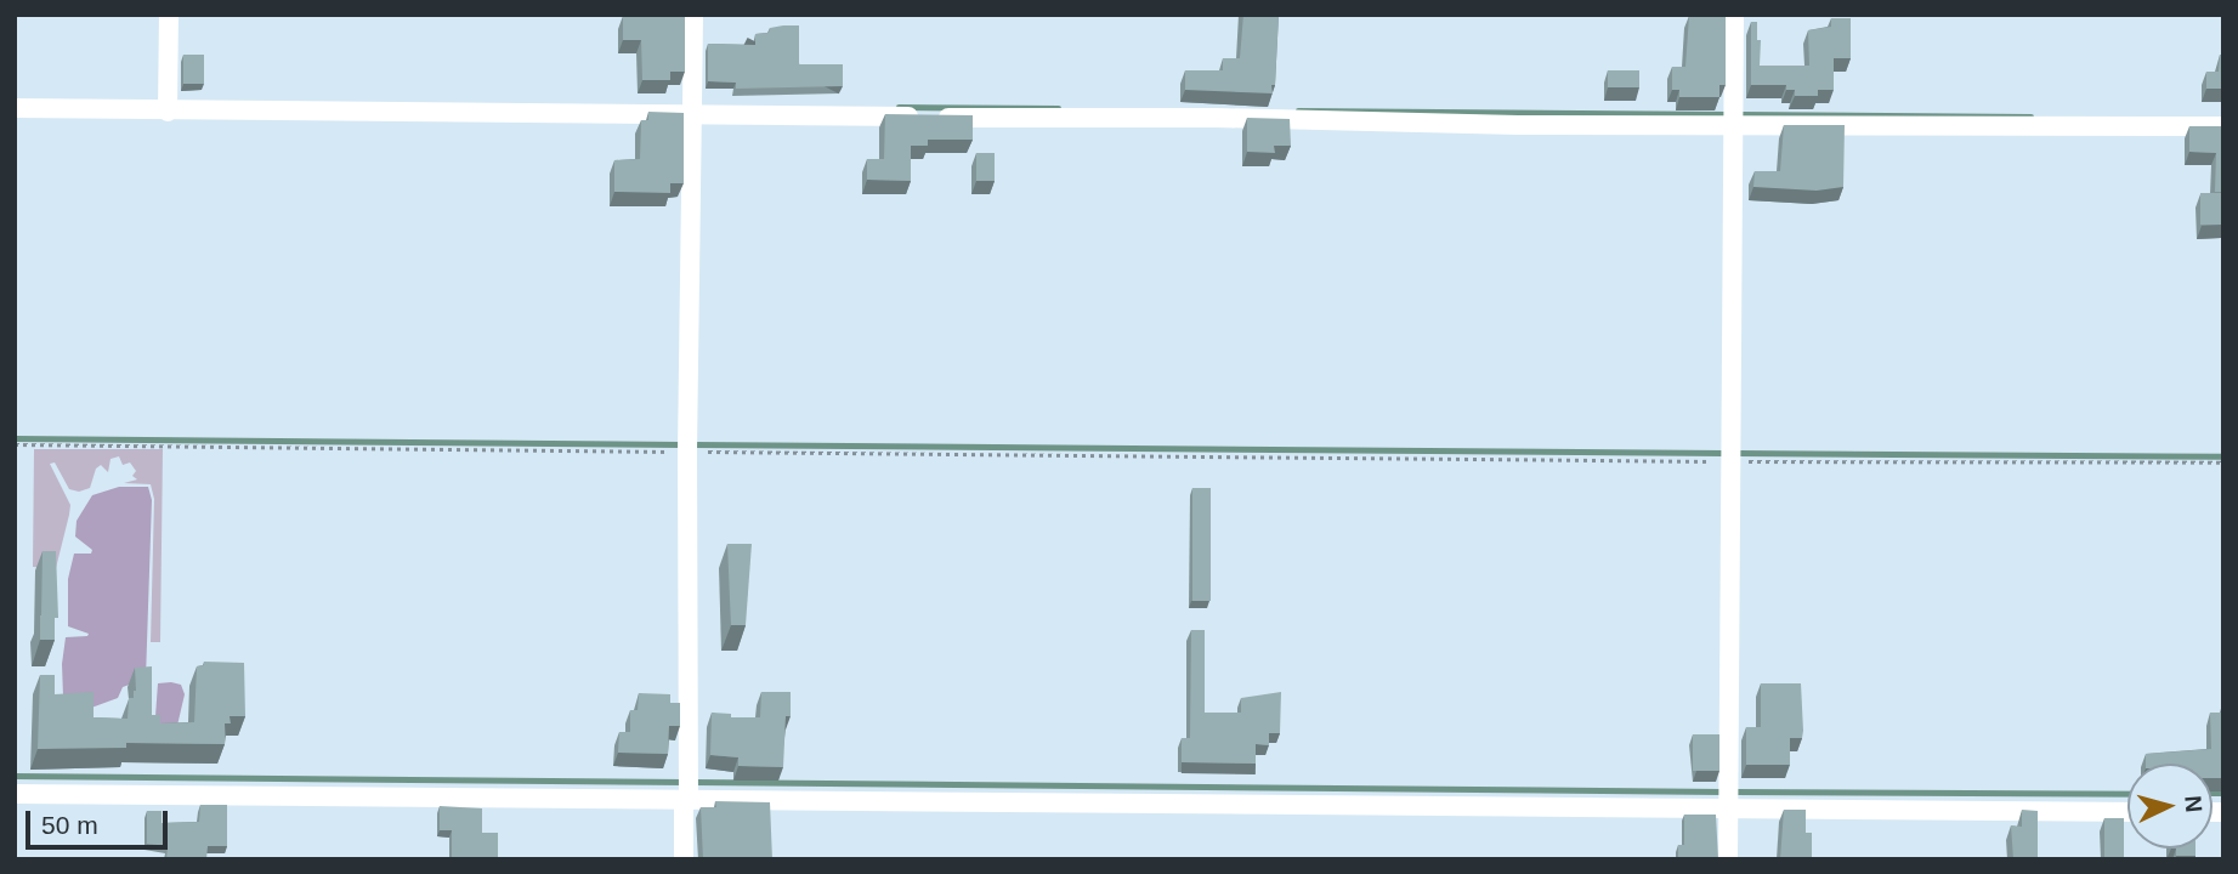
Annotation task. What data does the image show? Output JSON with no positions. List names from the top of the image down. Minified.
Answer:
{"scale_bar":"50 m","north":"right"}
